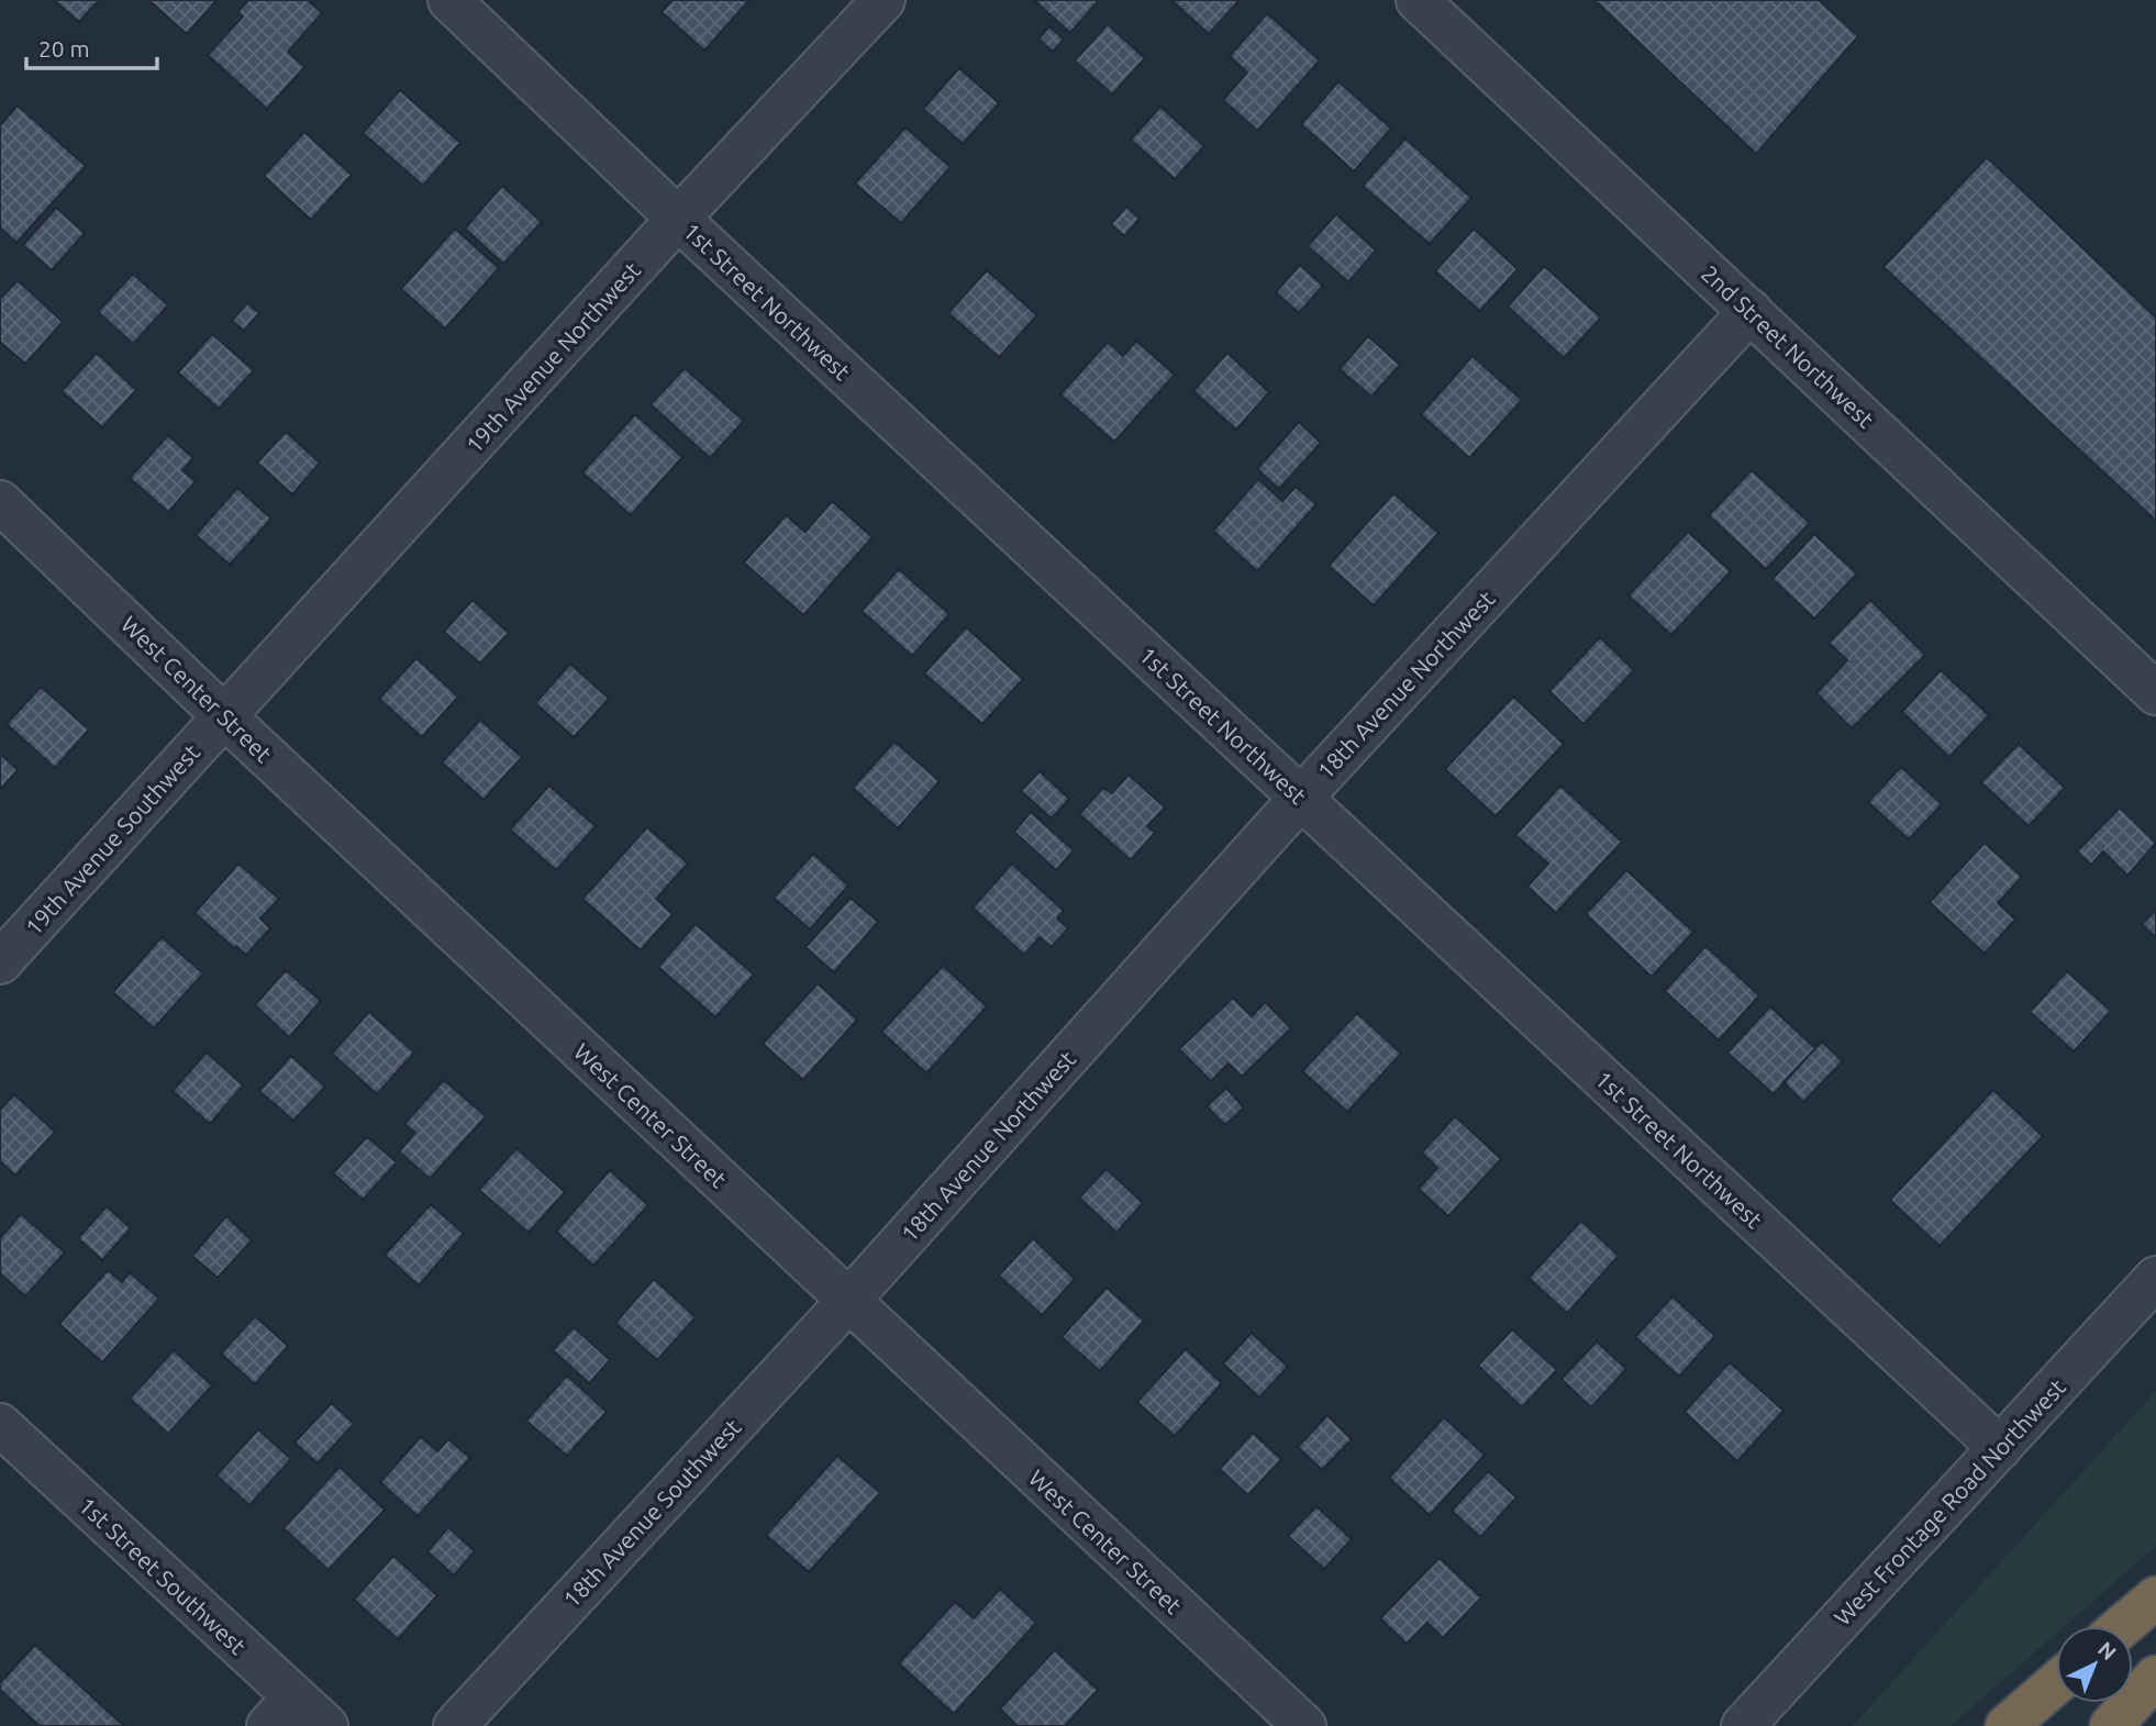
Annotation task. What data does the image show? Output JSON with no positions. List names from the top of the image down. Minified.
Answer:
{"streets":{"street":["1st Street Northwest","2nd Street Northwest","19th Avenue Northwest","18th Avenue Northwest","West Center Street","19th Avenue Southwest","West Frontage Road Northwest","18th Avenue Southwest","1st Street Southwest"]},"crossings":[["1st Street Northwest","19th Avenue Northwest"],["1st Street Northwest","18th Avenue Northwest"],["1st Street Northwest","West Frontage Road Northwest"],["2nd Street Northwest","18th Avenue Northwest"],["19th Avenue Northwest","West Center Street"],["19th Avenue Northwest","19th Avenue Southwest"],["18th Avenue Northwest","West Center Street"],["18th Avenue Northwest","18th Avenue Southwest"],["West Center Street","19th Avenue Southwest"],["West Center Street","18th Avenue Southwest"]],"scale_bar":"20 m","north":"top right"}
